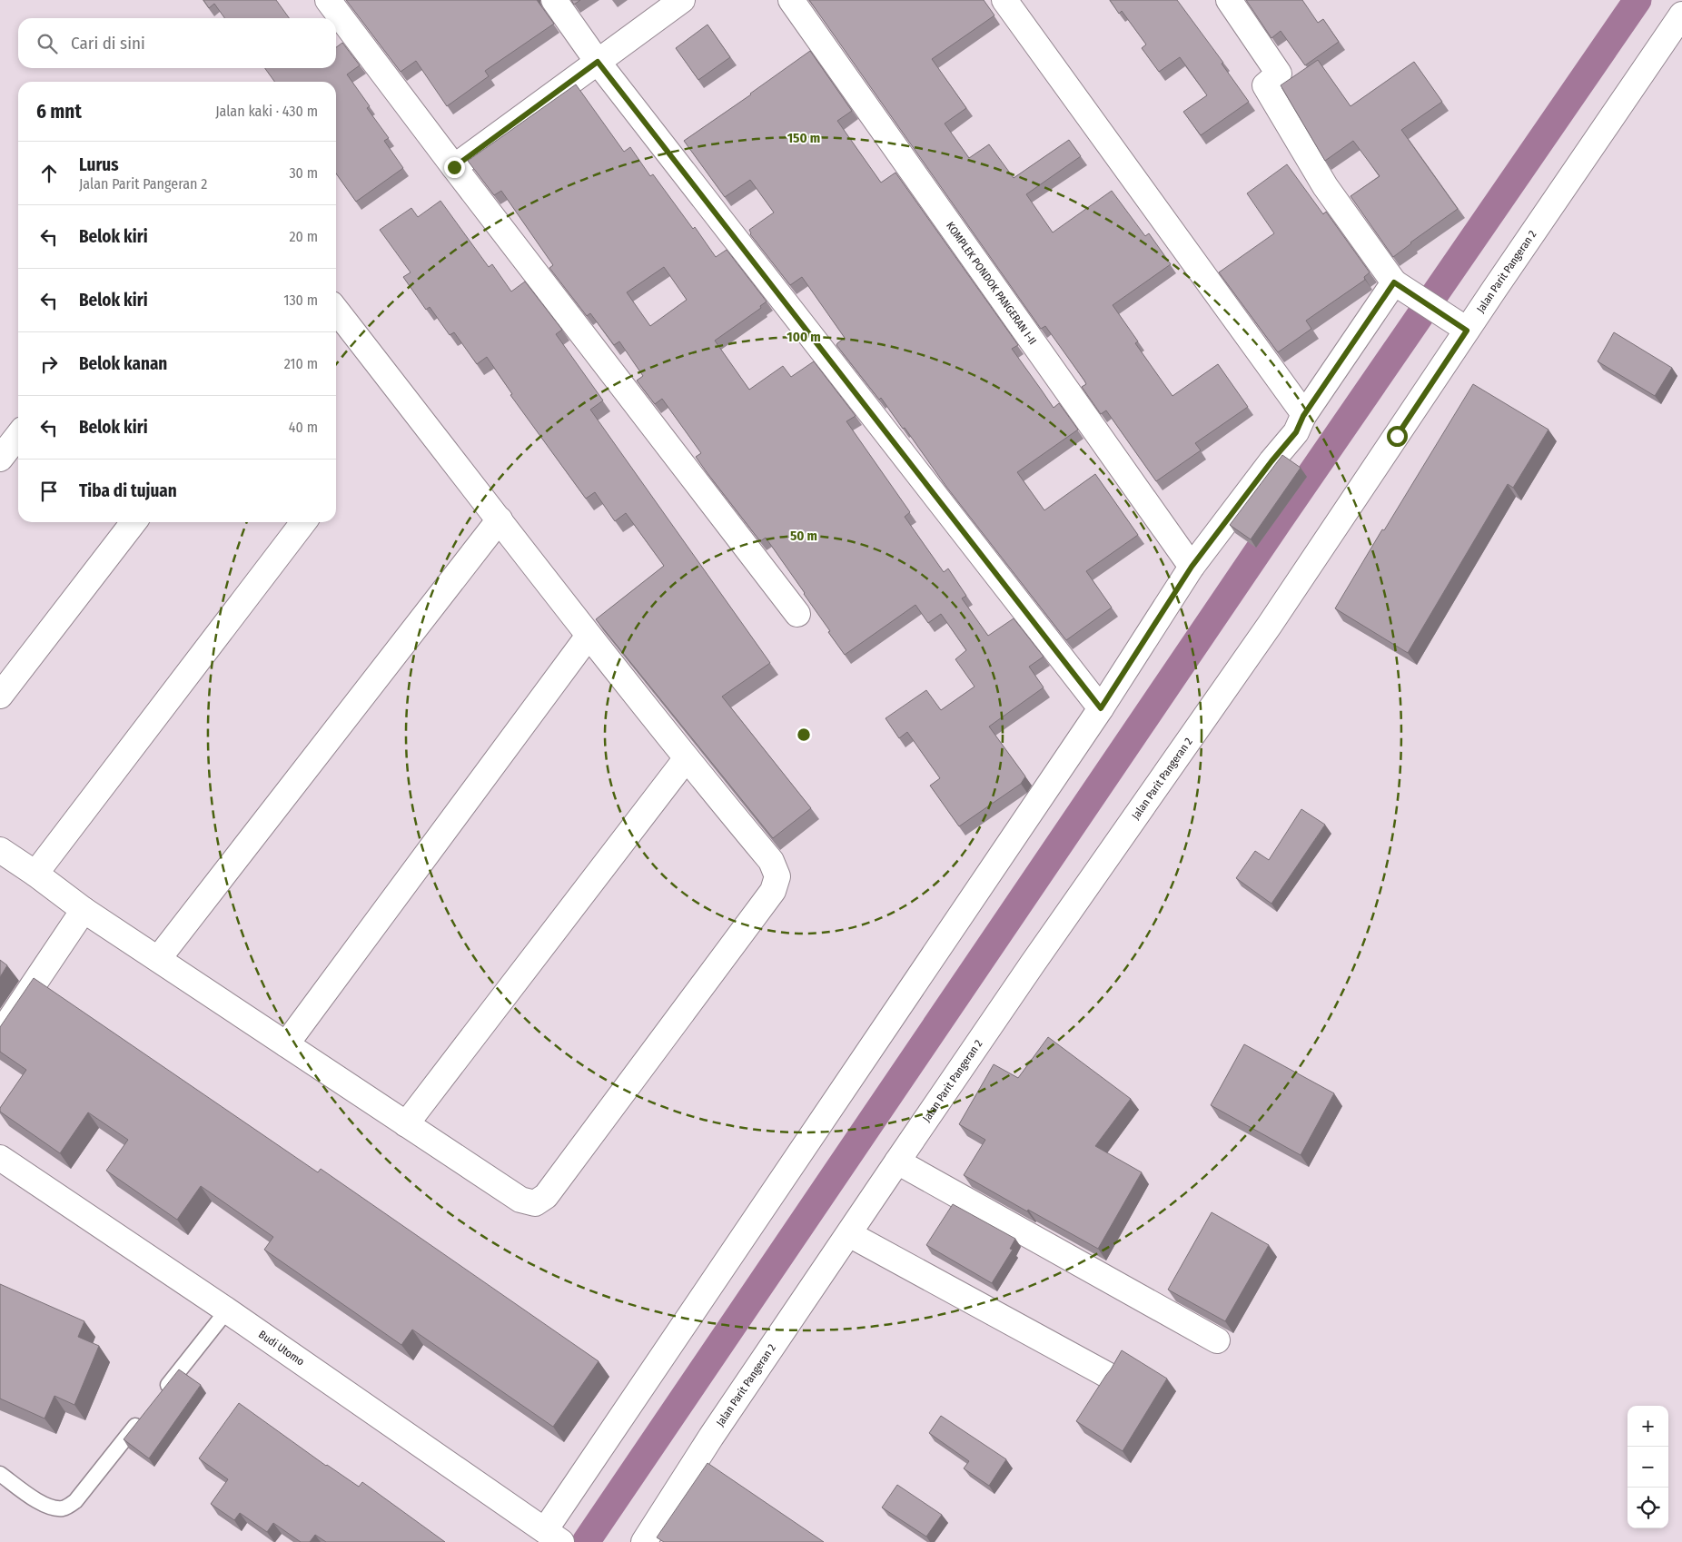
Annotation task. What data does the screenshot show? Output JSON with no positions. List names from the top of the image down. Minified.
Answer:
{"streets":{"street":["Jalan Parit Pangeran 2","KOMPLEK PONDOK PANGERAN I-II","Budi Utomo"]},"page":{"search":"Cari di sini","heading":["6 mnt","Jalan kaki · 430 m"],"list":[["Lurus","Jalan Parit Pangeran 2","30 m"],["Belok kiri","20 m"],["Belok kiri","130 m"],["Belok kanan","210 m"],["Belok kiri","40 m"],"Tiba di tujuan"],"map_buttons":["+","−"]},"rings":["150 m","100 m","50 m"]}
